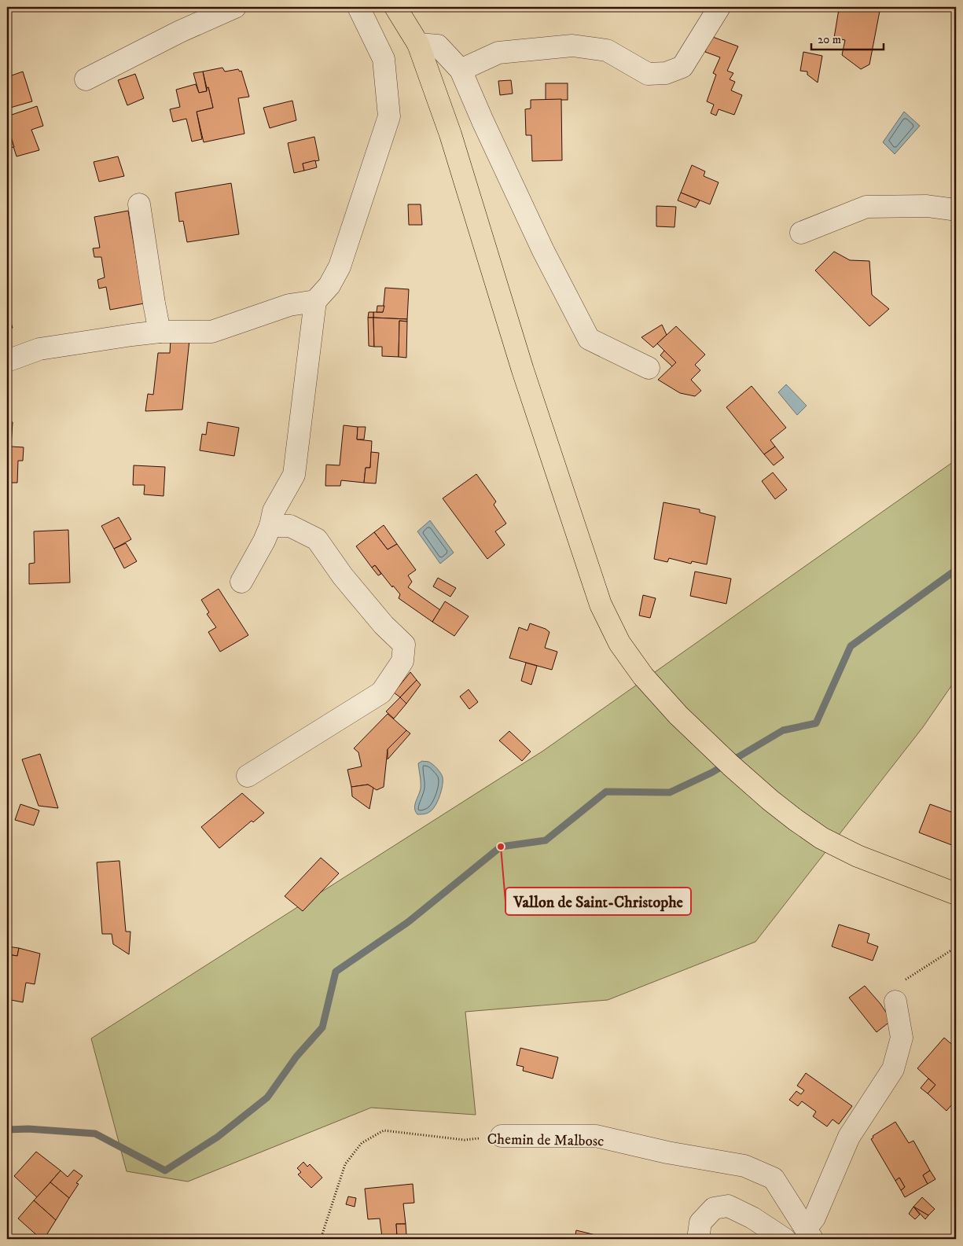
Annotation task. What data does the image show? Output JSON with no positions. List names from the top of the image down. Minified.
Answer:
{"streets":{"street":["Chemin de Malbosc"]},"places":["Vallon de Saint-Christophe"],"scale_bar":"20 m"}
